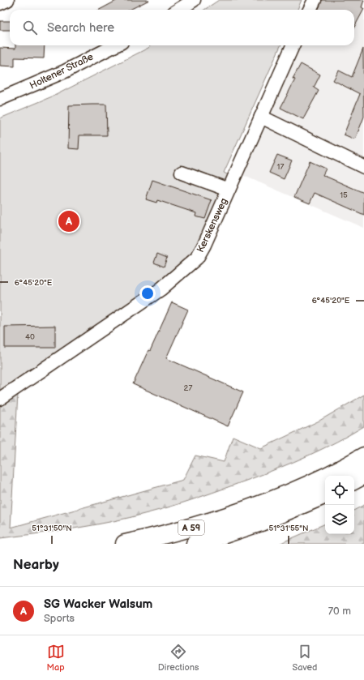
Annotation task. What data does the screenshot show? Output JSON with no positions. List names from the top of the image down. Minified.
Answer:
{"streets":{"highway":["A 59"],"street":["Holtener Straße","Kerskensweg"]},"house_numbers":["17","15","40","27"],"page":{"search":"Search here","pins":"A","heading":"Nearby","list":[{"mark":"A","name":"SG Wacker Walsum","note":"Sports","value":"70 m"}],"nav":["Map","Directions","Saved"]},"coordinates":["6°45'20\"E","51°31'50\"N","51°31'55\"N"]}
